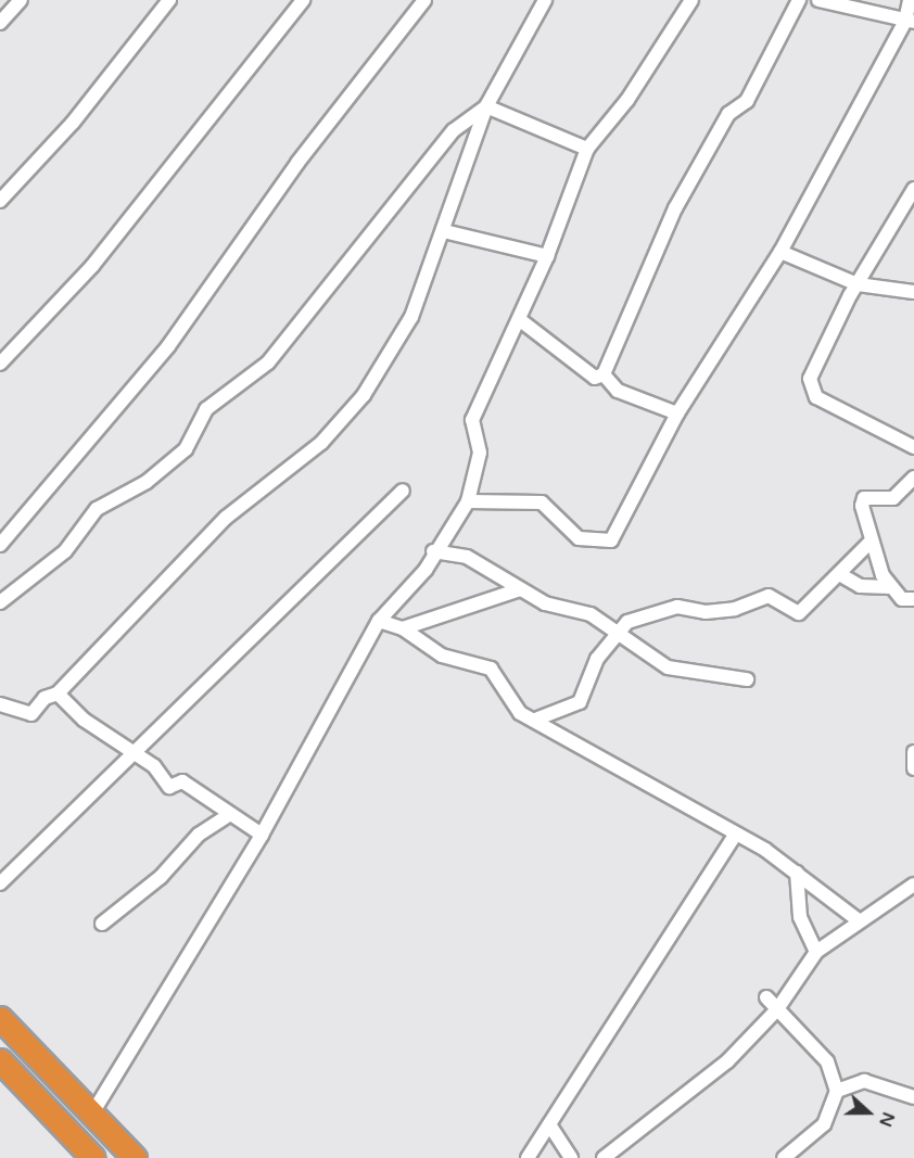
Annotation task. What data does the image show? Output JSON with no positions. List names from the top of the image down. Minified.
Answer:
{"north":"right"}
